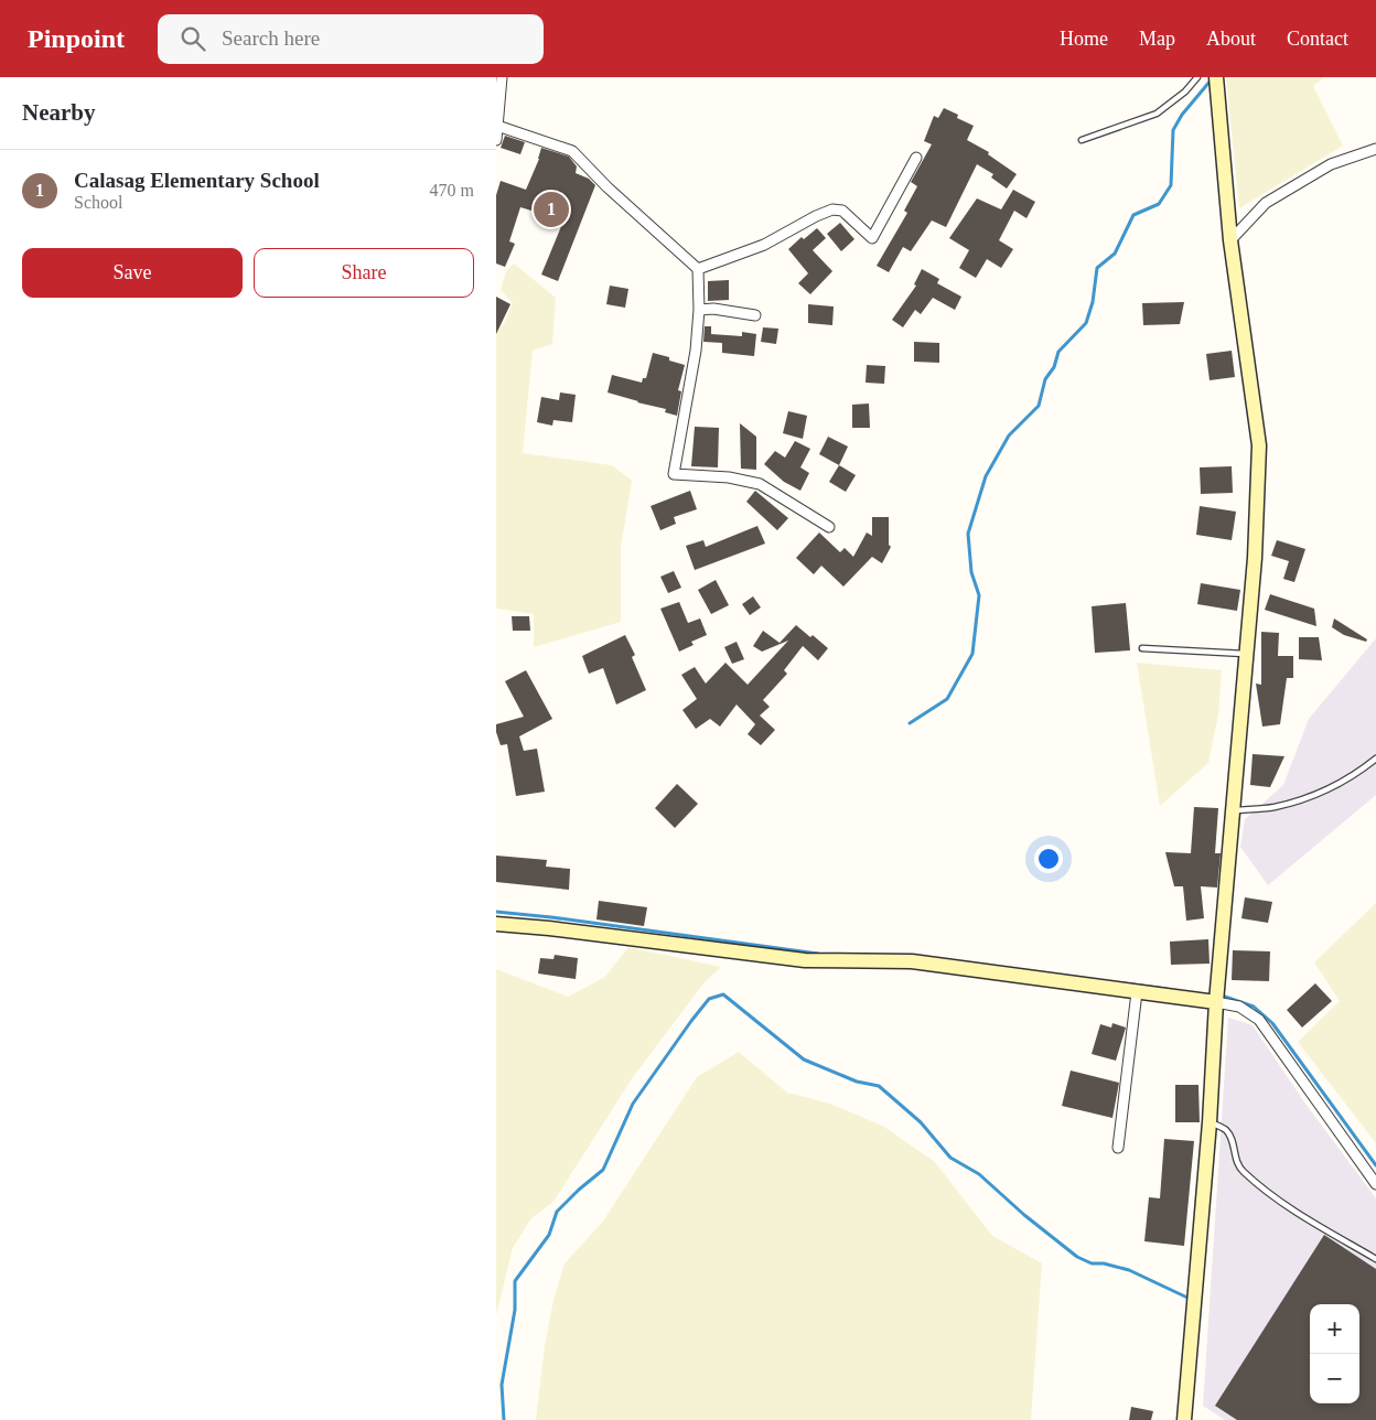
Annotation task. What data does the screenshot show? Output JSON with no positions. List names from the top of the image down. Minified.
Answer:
{"page":{"header":"Pinpoint","search":"Search here","nav":["Home","Map","About","Contact"],"heading":"Nearby","list":[{"mark":"1","name":"Calasag Elementary School","note":"School","value":"470 m"}],"pins":"1","buttons":["Save","Share"],"map_buttons":["+","−"]}}
